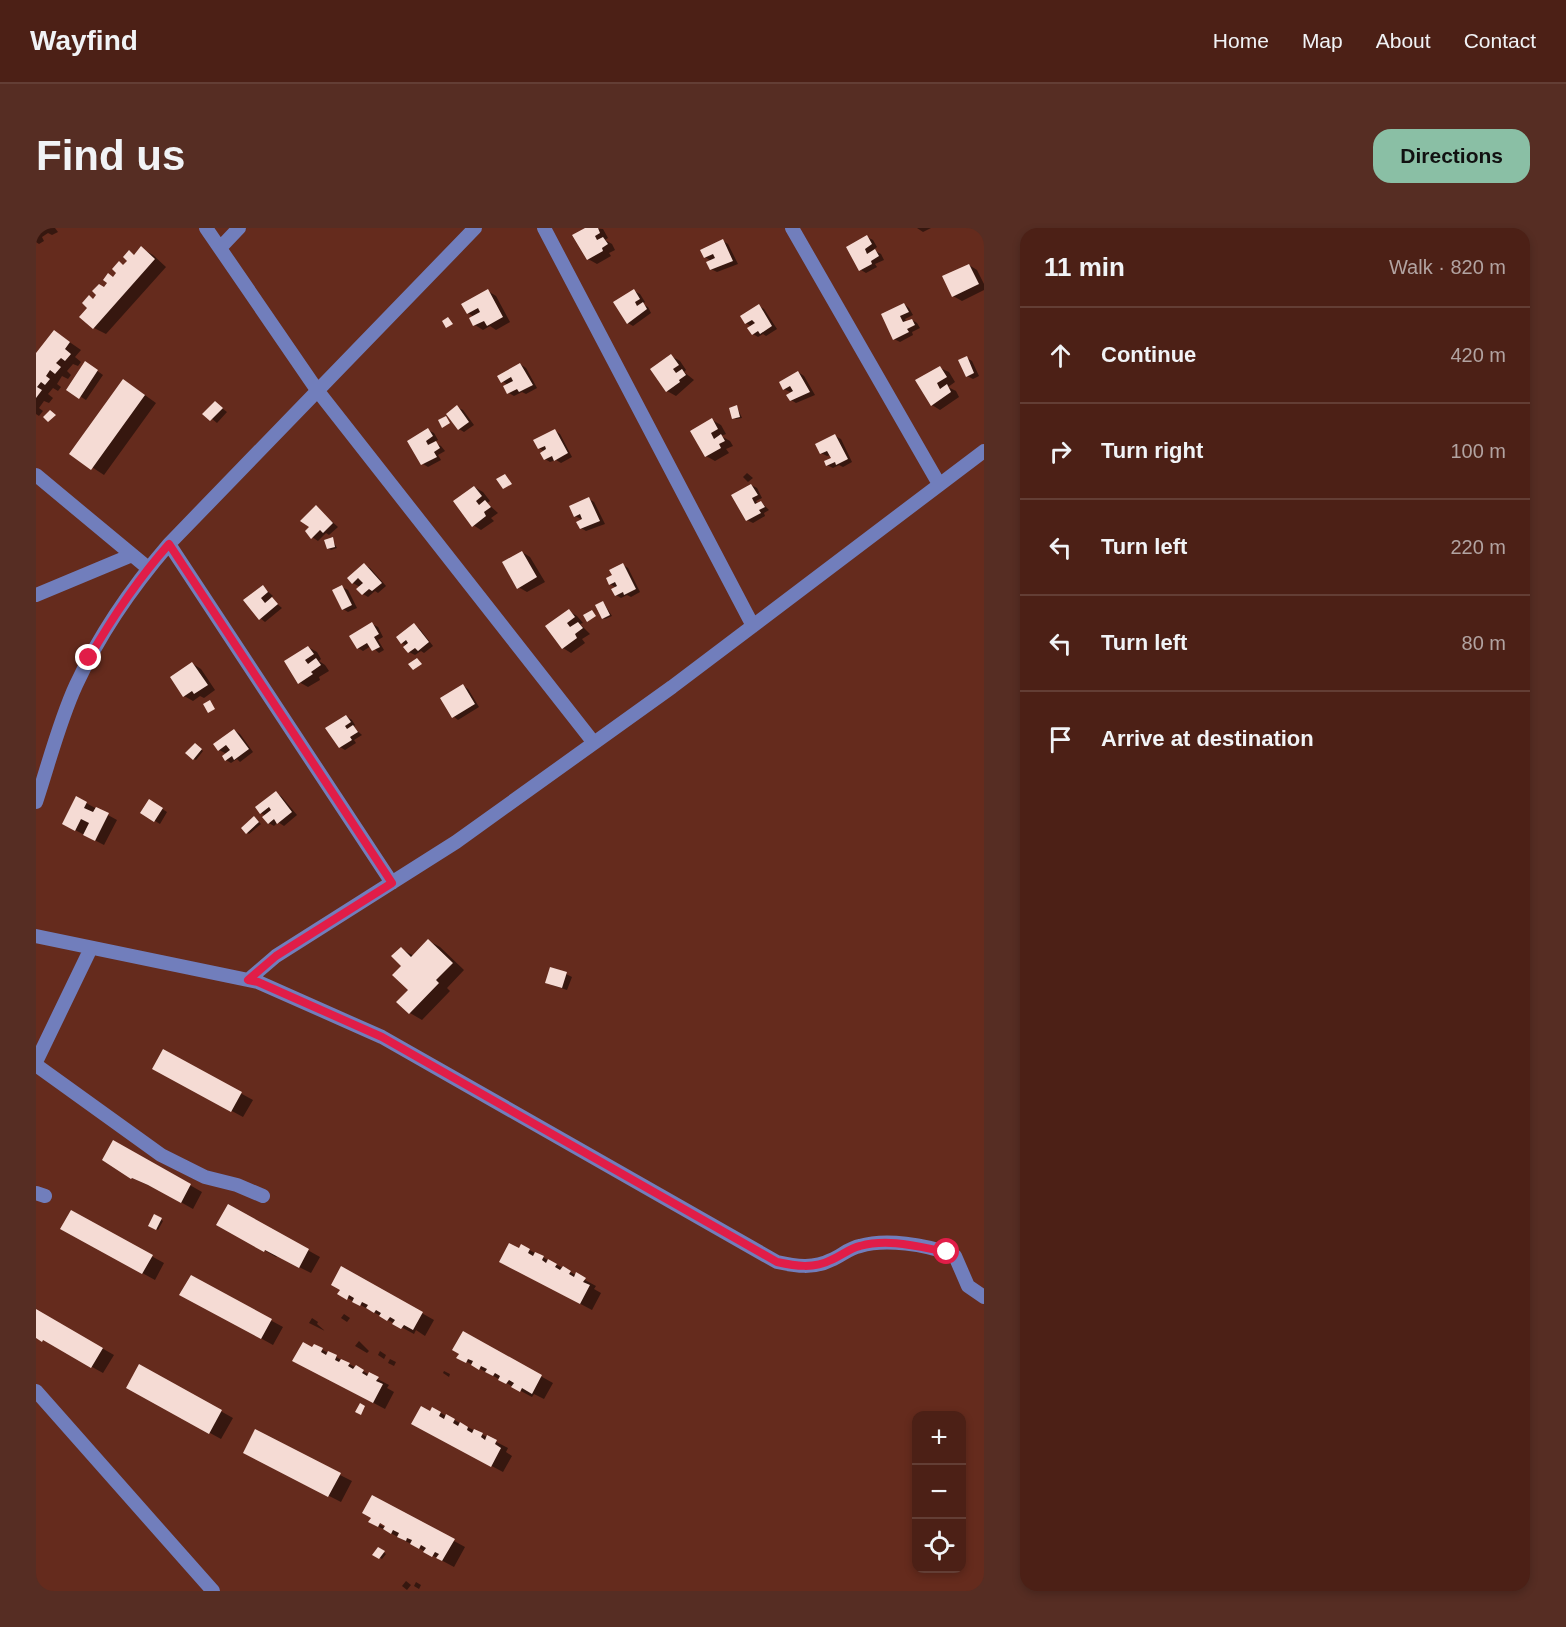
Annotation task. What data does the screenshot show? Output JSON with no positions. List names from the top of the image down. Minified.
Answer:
{"page":{"header":"Wayfind","nav":["Home","Map","About","Contact"],"buttons":"Directions","title":"Find us","heading":["11 min","Walk · 820 m"],"list":[["Continue","420 m"],["Turn right","100 m"],["Turn left","220 m"],["Turn left","80 m"],"Arrive at destination"],"map_buttons":["+","−"]}}
